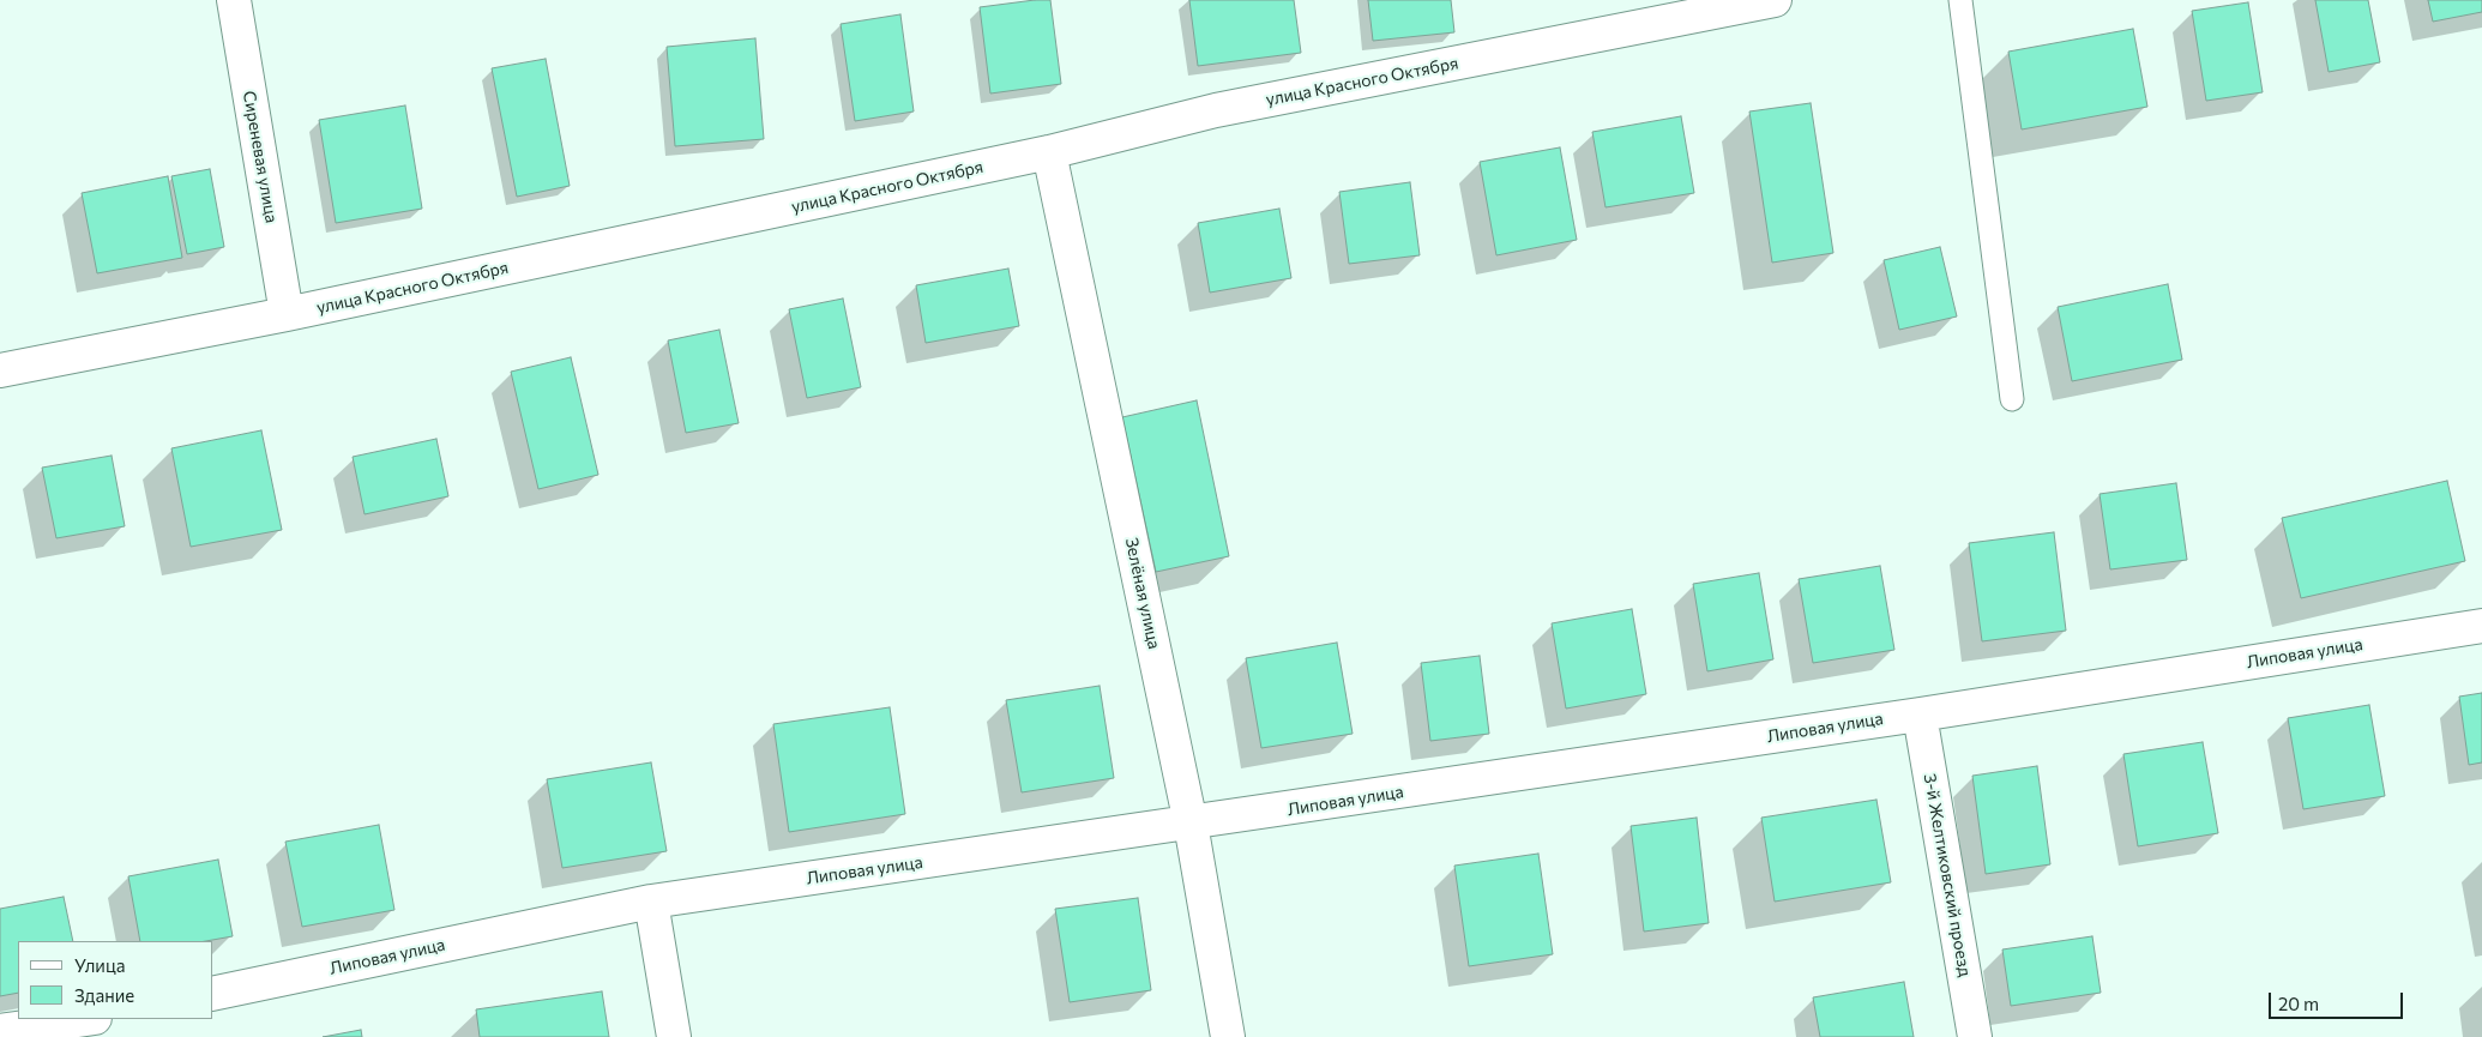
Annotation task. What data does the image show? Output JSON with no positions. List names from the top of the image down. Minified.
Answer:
{"streets":{"street":["улица Красного Октября","Сиреневая улица","Зелёная улица","Липовая улица","3-й Желтиковский проезд"]},"crossings":[["улица Красного Октября","Сиреневая улица"],["улица Красного Октября","Зелёная улица"],["Зелёная улица","Липовая улица"],["Липовая улица","3-й Желтиковский проезд"]],"legend":["Улица","Здание"],"scale_bar":"20 m"}
